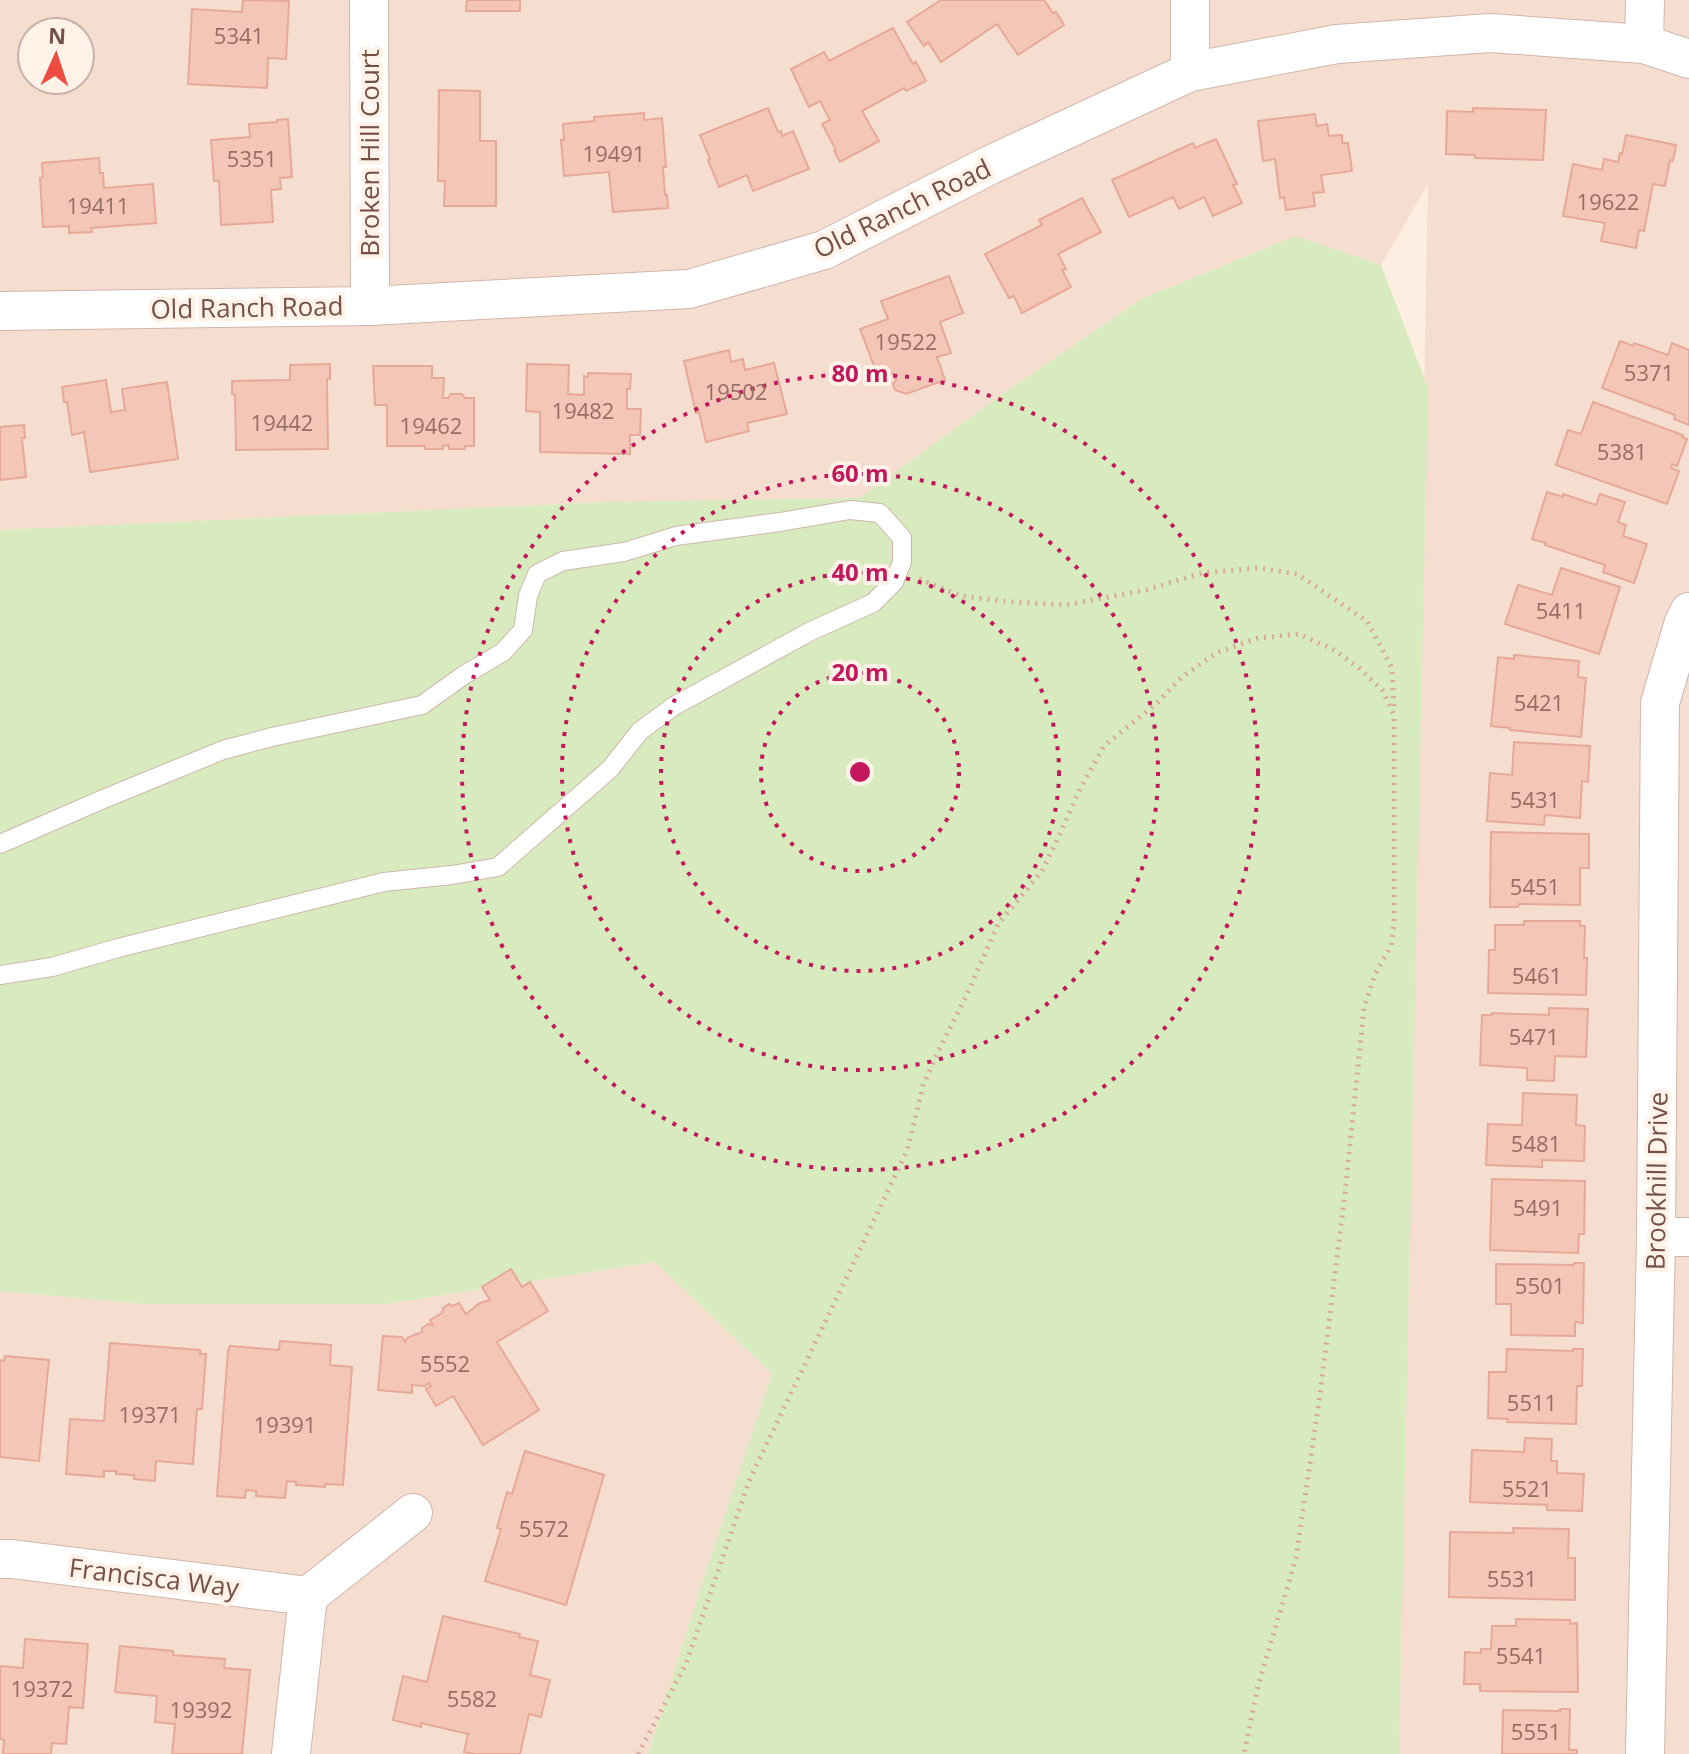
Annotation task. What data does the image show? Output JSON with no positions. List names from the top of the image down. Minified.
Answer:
{"streets":{"street":["Broken Hill Court","Old Ranch Road","Brookhill Drive","Francisca Way"]},"crossings":[["Broken Hill Court","Old Ranch Road"]],"house_numbers":["5341","19491","5351","19622","19411","19522","5371","19502","19482","19442","19462","5381","5411","5421","5431","5451","5461","5471","5481","5491","5501","5552","5511","19371","19391","5521","5572","5531","5541","19372","5582","19392","5551"],"north":"top","rings":["80 m","60 m","40 m","20 m"]}
